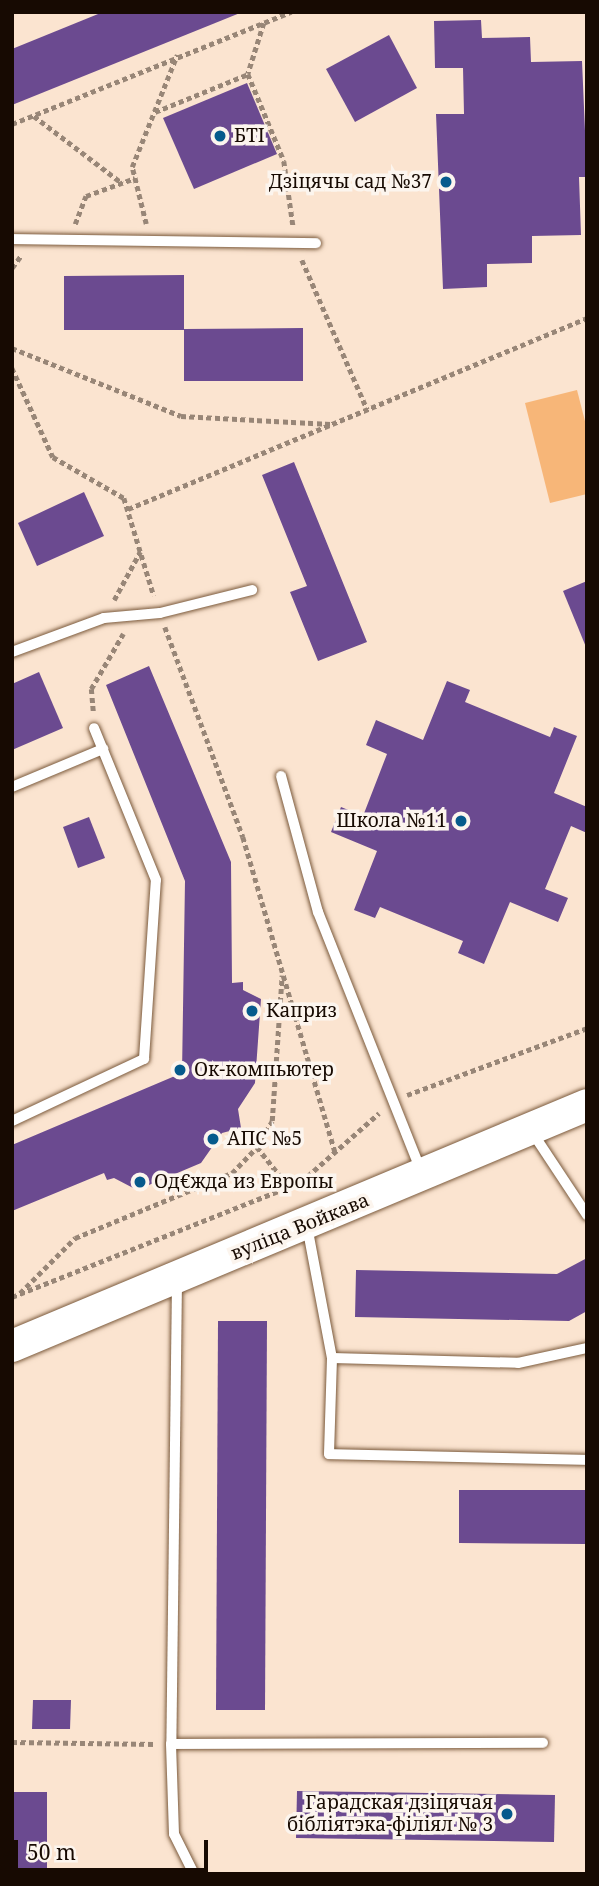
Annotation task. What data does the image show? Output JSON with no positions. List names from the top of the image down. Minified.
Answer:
{"streets":{"main road":["вуліца Войкава"]},"places":["БТІ","Дзіцячы сад №37","Школа №11","Каприз","Ок-компьютер","АПС №5","Од€жда из Европы","Гарадская дзіцячая бібліятэка-філіял № 3"],"scale_bar":"50 m"}
